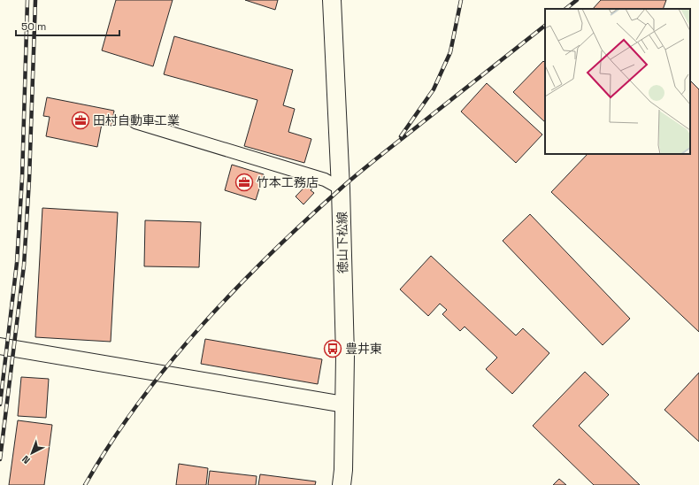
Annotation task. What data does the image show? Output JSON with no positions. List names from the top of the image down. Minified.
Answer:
{"streets":{"main road":["徳山下松線"]},"places":{"office":["田村自動車工業","竹本工務店"],"bus stop":["豊井東"]},"scale_bar":"50 m","north":"bottom left"}
